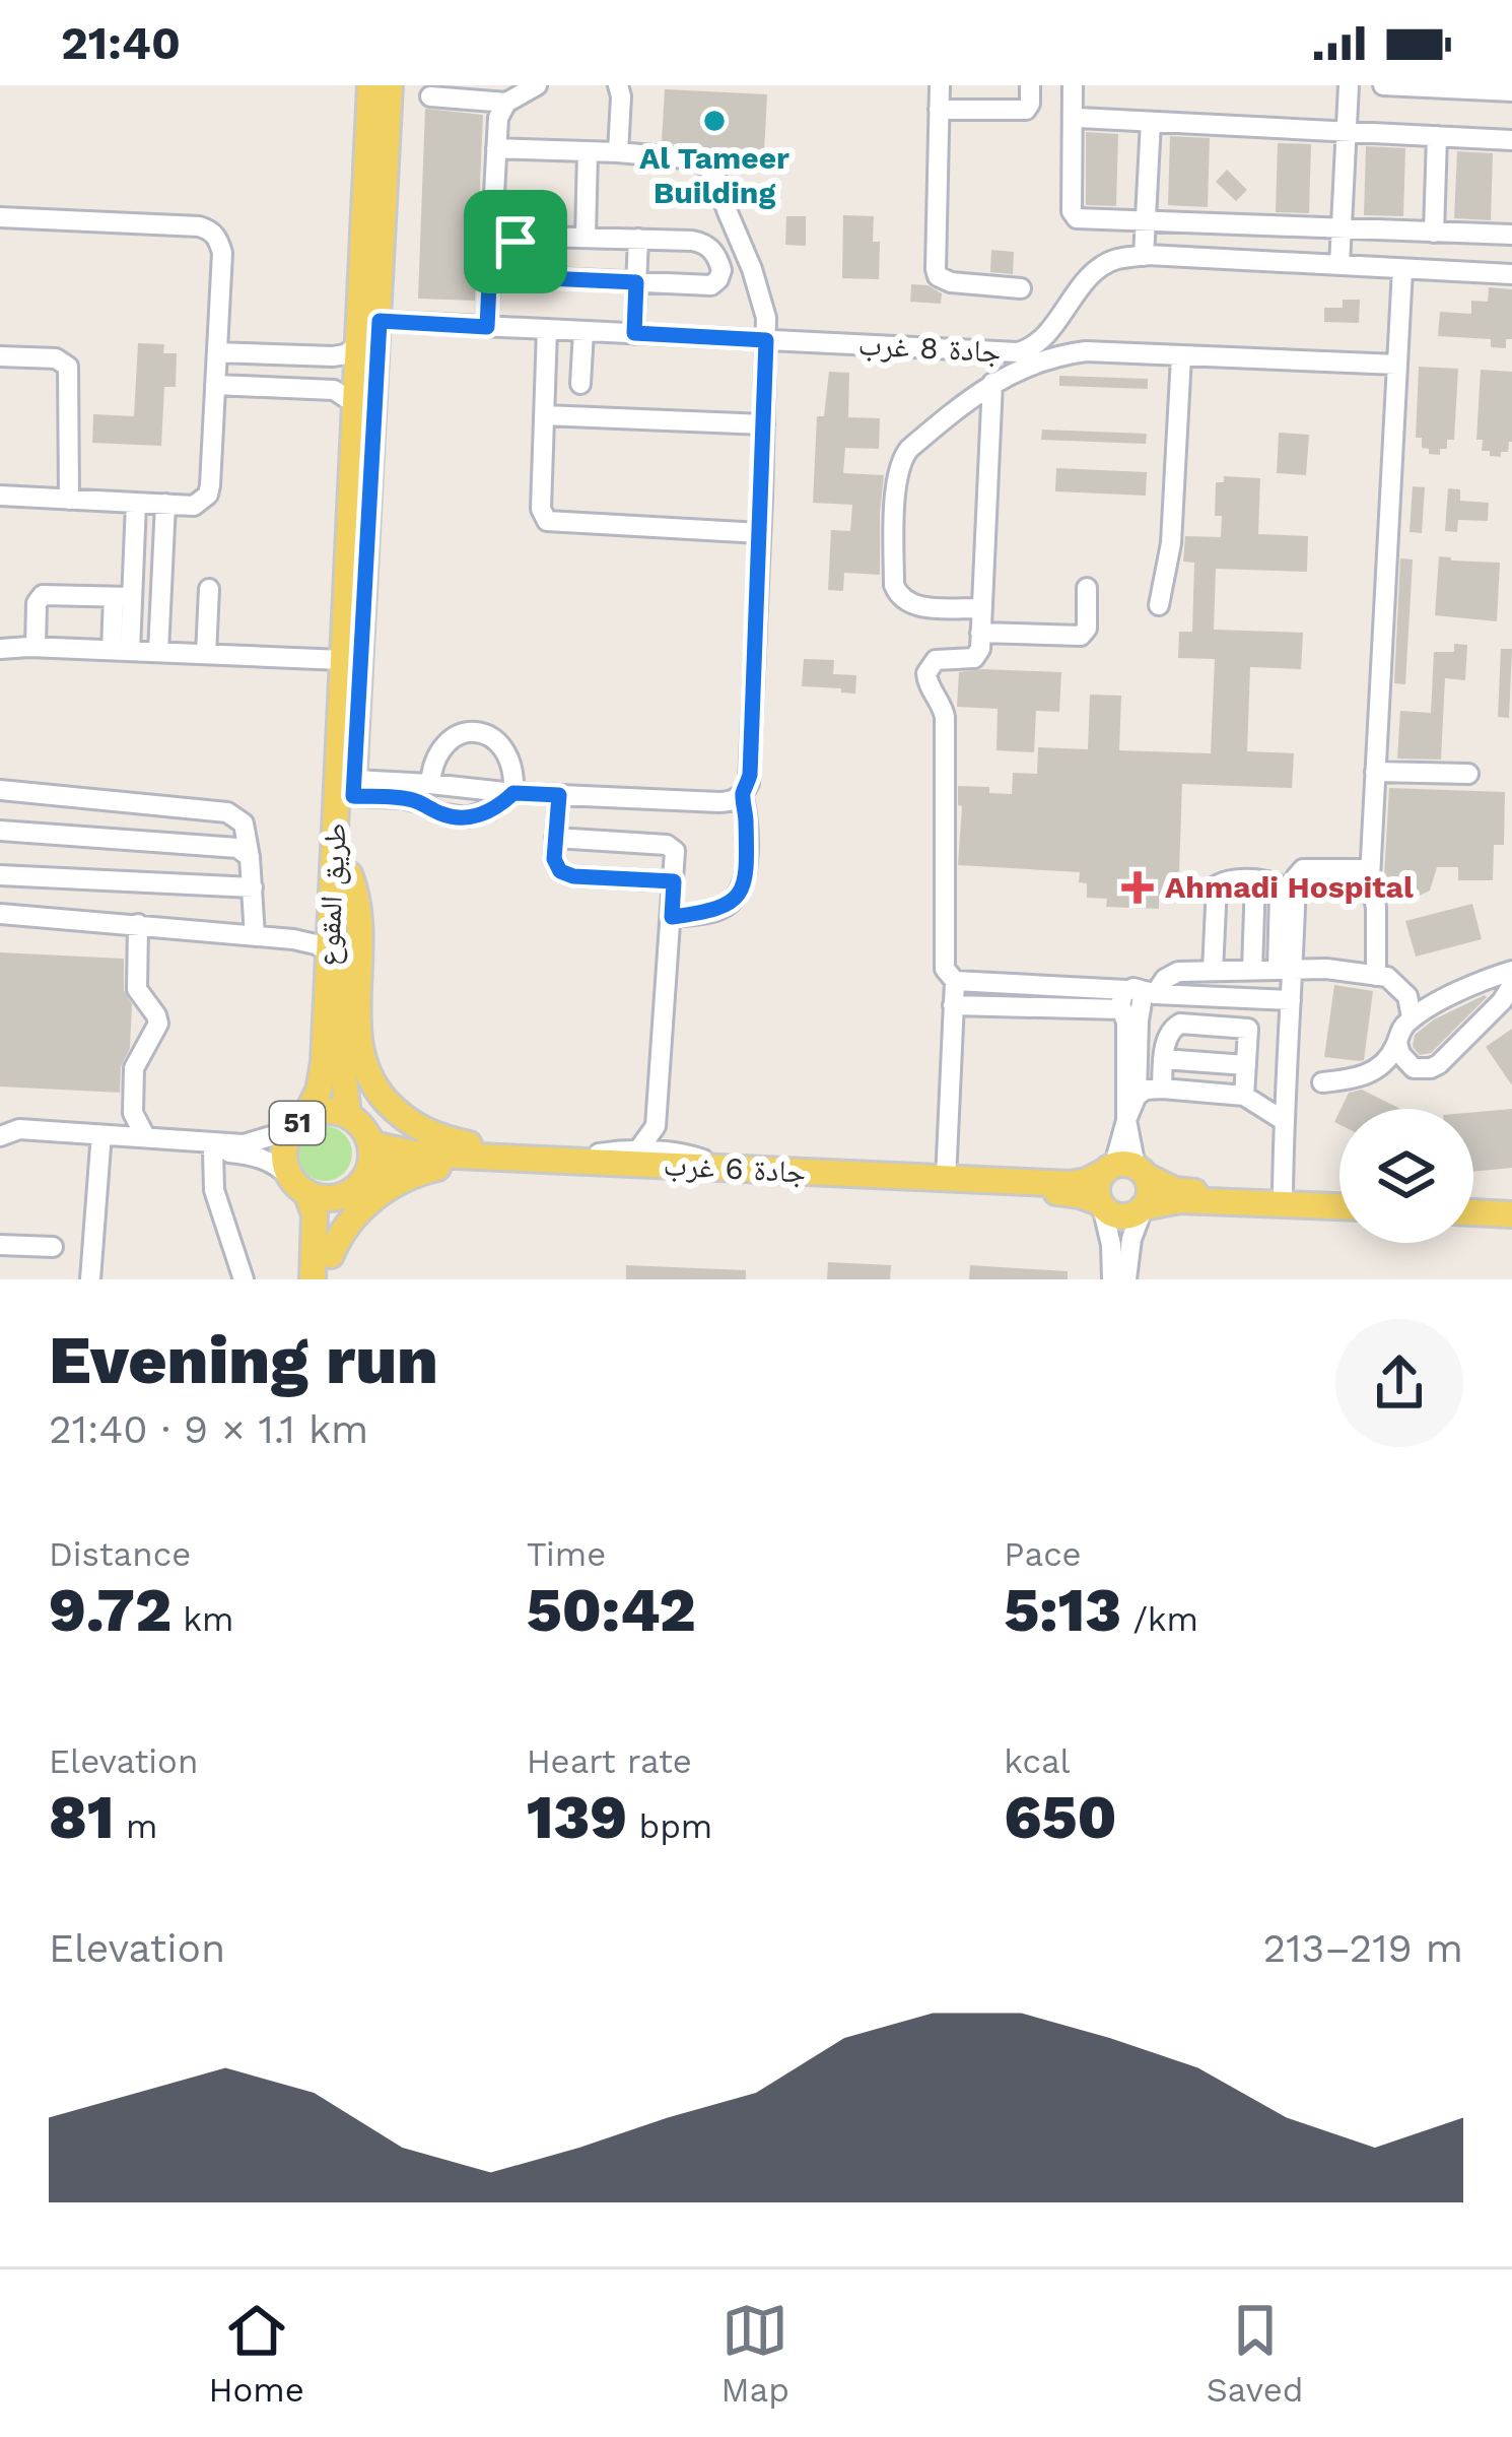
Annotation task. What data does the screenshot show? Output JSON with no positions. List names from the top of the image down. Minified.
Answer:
{"streets":{"main road":["طريق المقوع","51","جادة 6 غرب"],"street":["جادة 8 غرب"]},"crossings":[["جادة 8 غرب","طريق المقوع"],["طريق المقوع","51"],["طريق المقوع","جادة 6 غرب"],["51","جادة 6 غرب"]],"places":{"other":["Al Tameer Building"],"health":["Ahmadi Hospital"]},"page":{"status":"21:40","heading":["Evening run","21:40 · 9 × 1.1 km"],"stats":[["Distance","9.72 km"],["Time","50:42"],["Pace","5:13 /km"],["Elevation","81 m"],["Heart rate","139 bpm"],["kcal","650"]],"chart":["Elevation","213–219 m"],"tabs":["Home","Map","Saved"]}}
